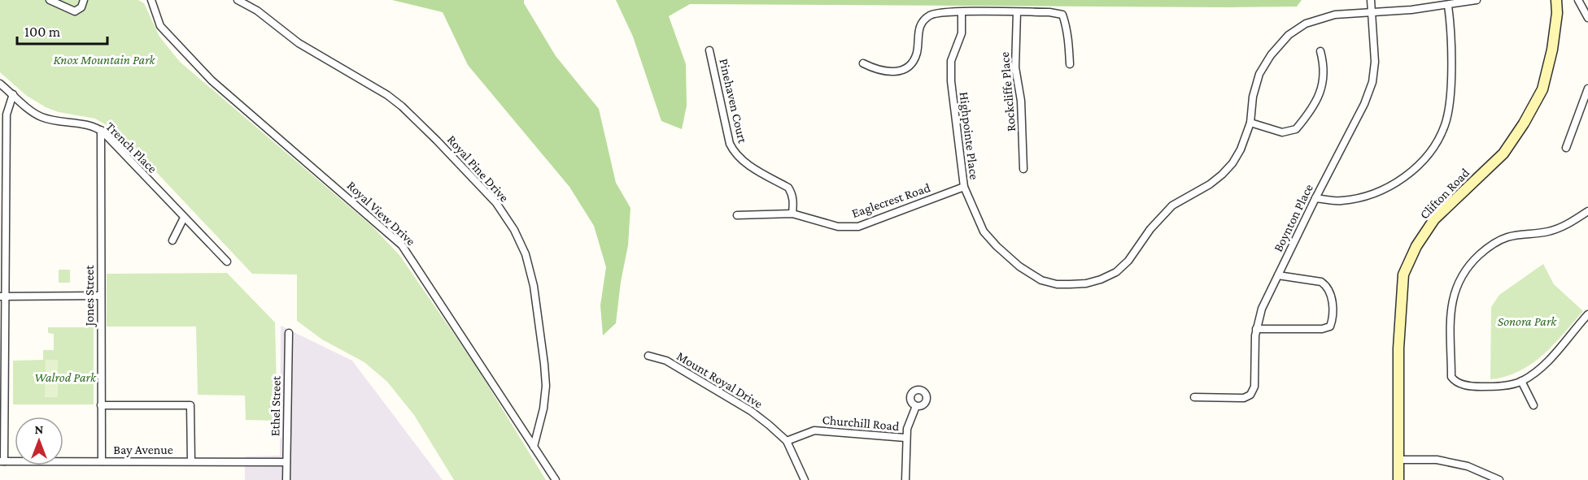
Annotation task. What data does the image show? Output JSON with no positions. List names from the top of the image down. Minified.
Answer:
{"streets":{"main road":["Clifton Road"],"street":["Rockcliffe Place","Pinehaven Court","Highpointe Place","Trench Place","Royal Pine Drive","Eaglecrest Road","Royal View Drive","Boynton Place","Jones Street","Mount Royal Drive","Ethel Street","Churchill Road","Bay Avenue"]},"crossings":[["Pinehaven Court","Eaglecrest Road"],["Highpointe Place","Eaglecrest Road"],["Highpointe Place","Boynton Place"],["Trench Place","Jones Street"],["Royal Pine Drive","Royal View Drive"],["Jones Street","Bay Avenue"],["Mount Royal Drive","Churchill Road"],["Ethel Street","Bay Avenue"]],"parks":["Knox Mountain Park","Sonora Park","Walrod Park"],"scale_bar":"100 m","north":"top"}
